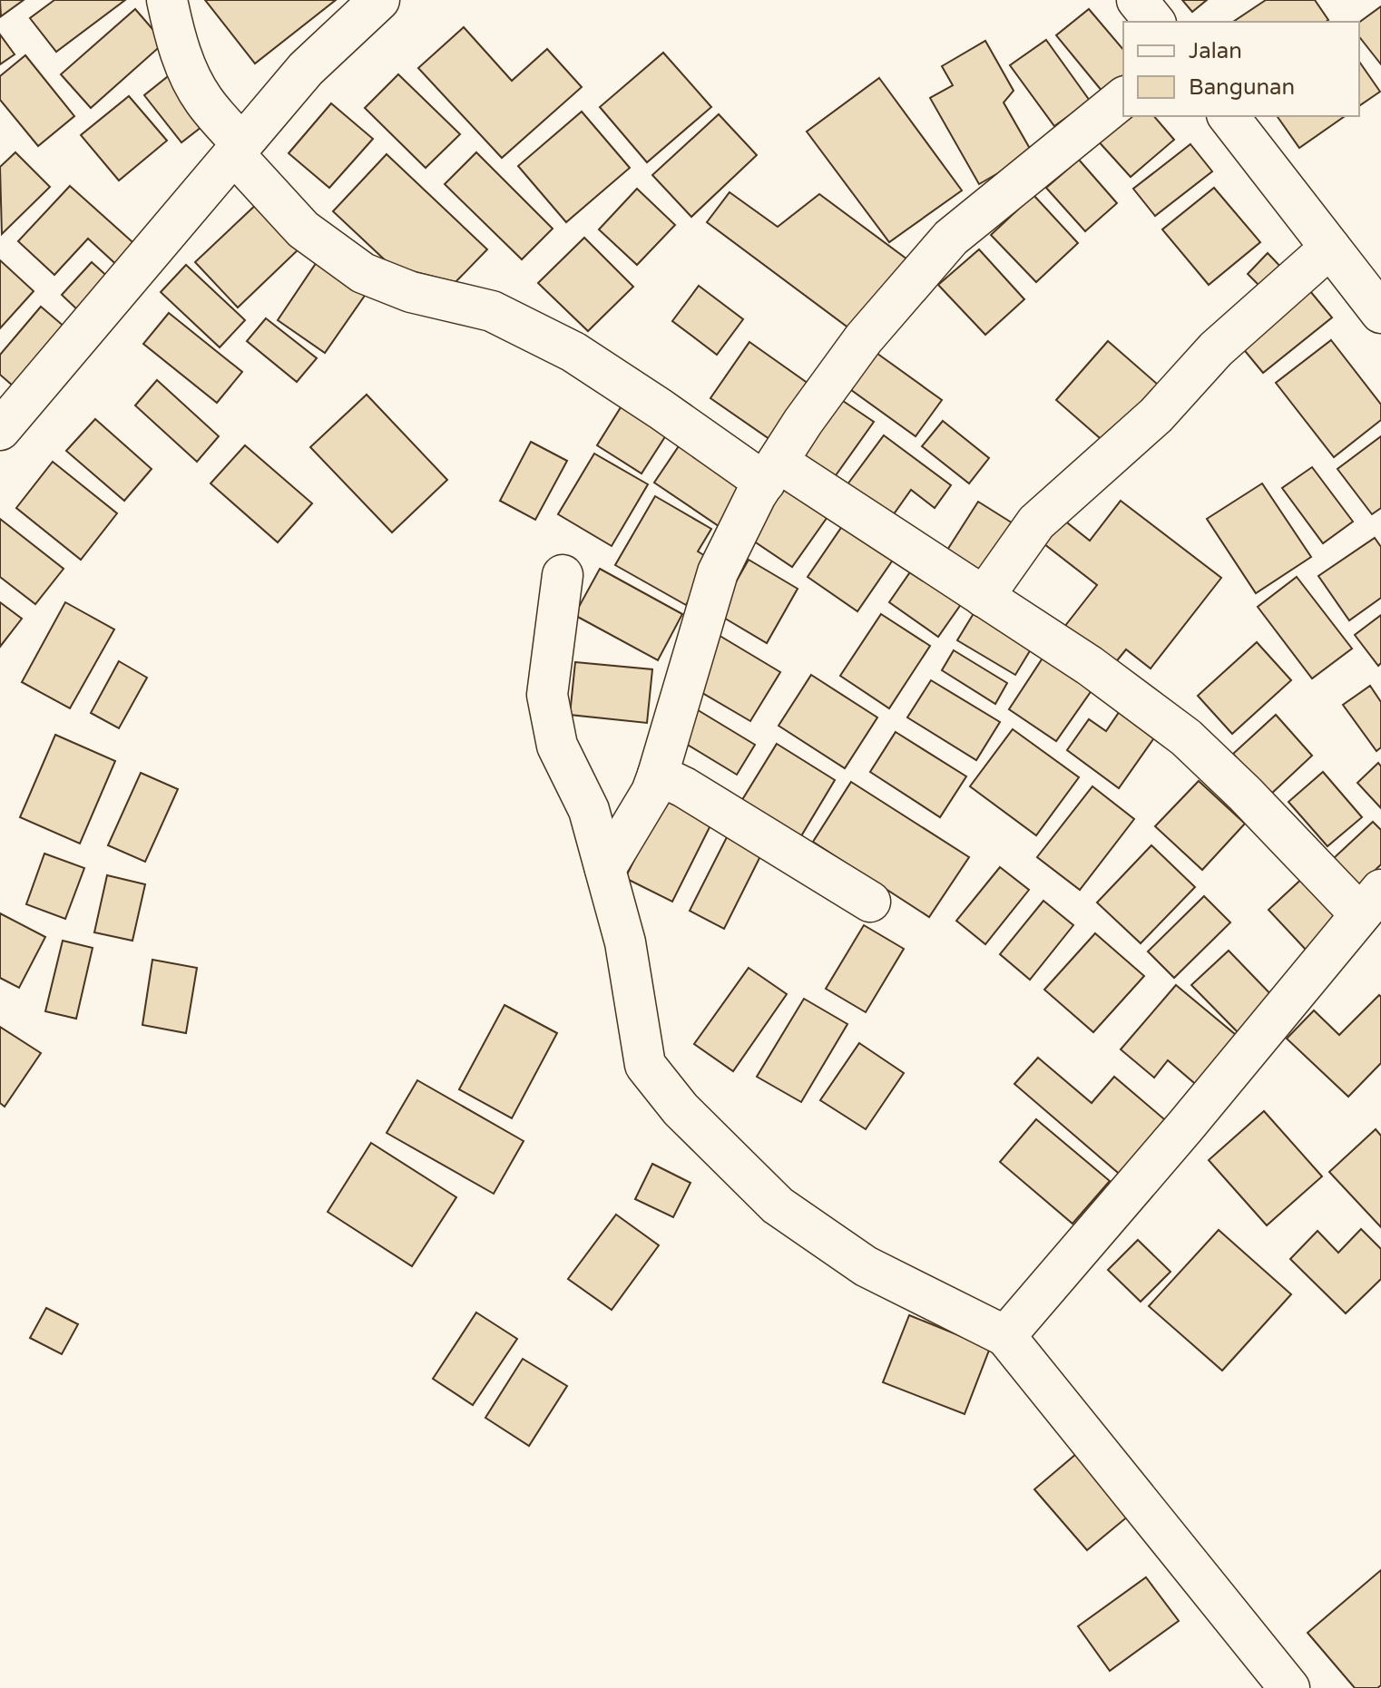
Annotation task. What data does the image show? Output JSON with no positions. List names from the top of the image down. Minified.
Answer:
{"legend":["Jalan","Bangunan"]}
